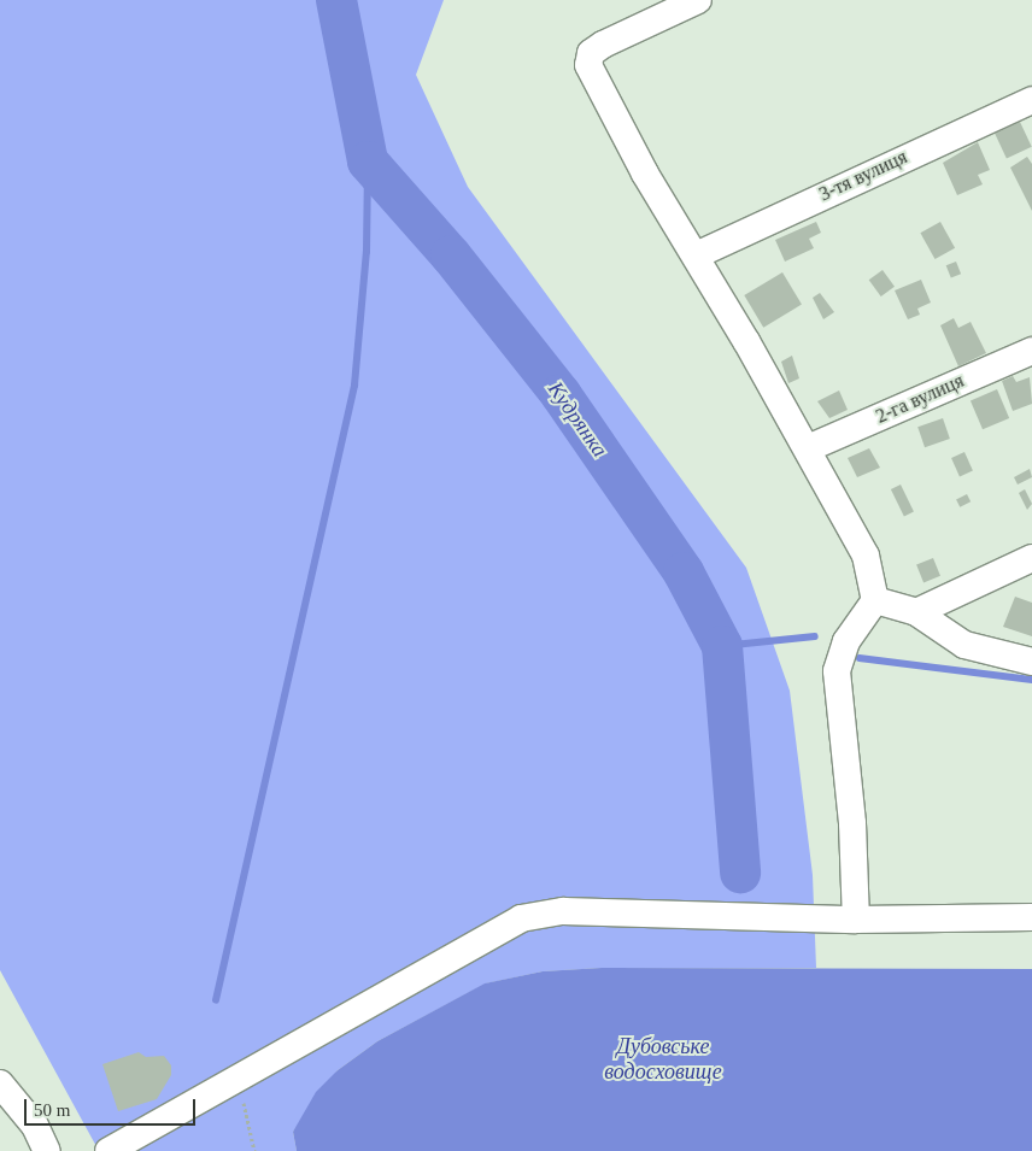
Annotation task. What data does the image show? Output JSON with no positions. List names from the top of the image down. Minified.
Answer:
{"streets":{"street":["3-тя вулиця","2-га вулиця"]},"water":["Кудрянка","Дубовське водосховище"],"scale_bar":"50 m"}
